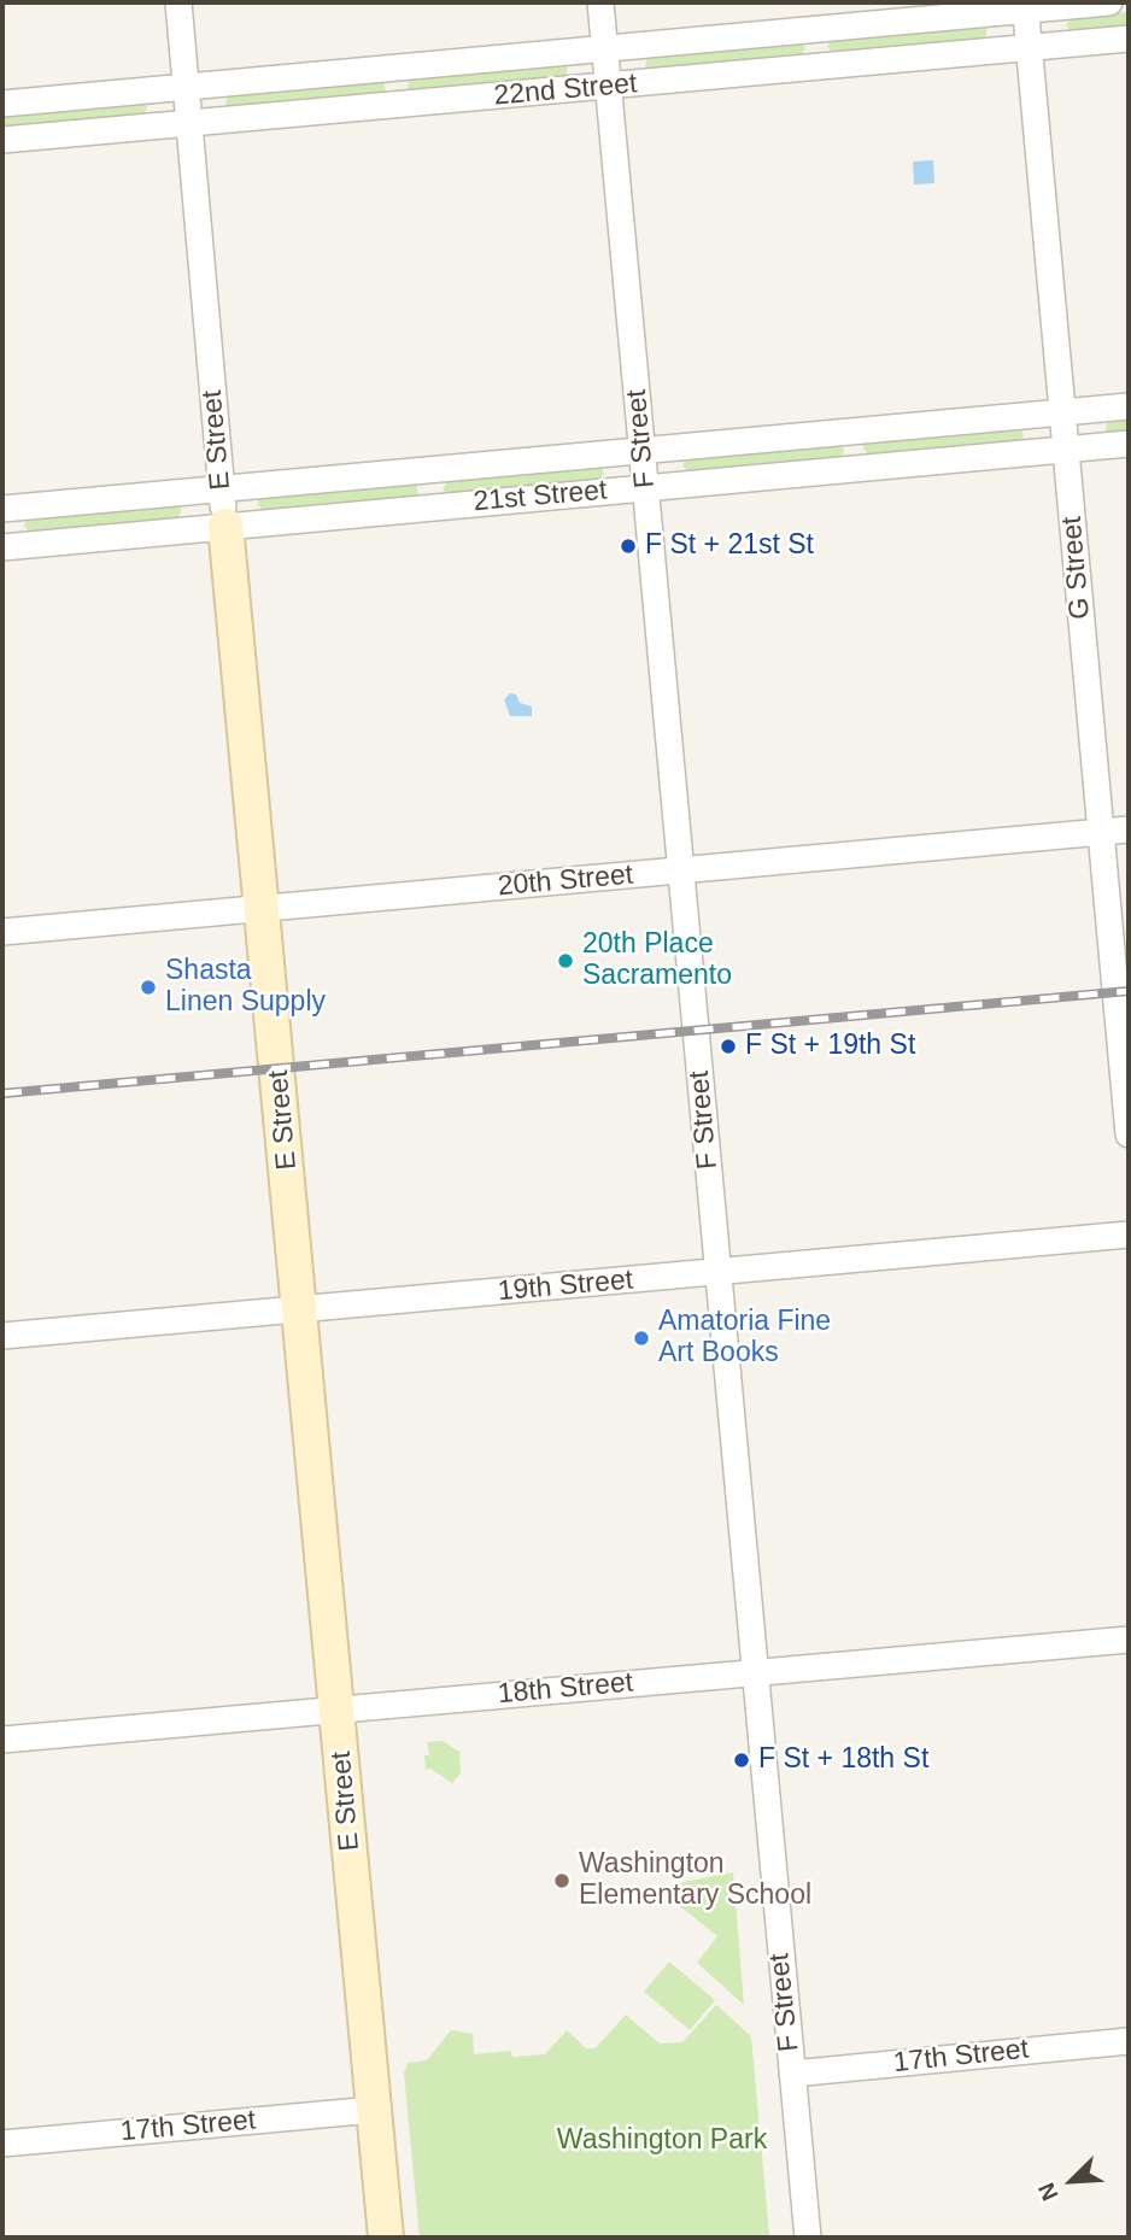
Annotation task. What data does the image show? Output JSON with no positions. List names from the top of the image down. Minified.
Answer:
{"streets":{"street":["22nd Street","F Street","E Street","21st Street","G Street","20th Street","19th Street","18th Street","17th Street"]},"crossings":[["22nd Street","F Street"],["22nd Street","E Street"],["22nd Street","G Street"],["F Street","21st Street"],["F Street","20th Street"],["F Street","19th Street"],["F Street","18th Street"],["F Street","17th Street"],["E Street","21st Street"],["E Street","20th Street"],["E Street","19th Street"],["E Street","18th Street"],["E Street","17th Street"],["21st Street","G Street"],["G Street","20th Street"]],"parks":["Washington Park"],"places":["F St + 21st St","20th Place Sacramento","Shasta Linen Supply","F St + 19th St","Amatoria Fine Art Books","F St + 18th St","Washington Elementary School"],"north":"bottom left"}
